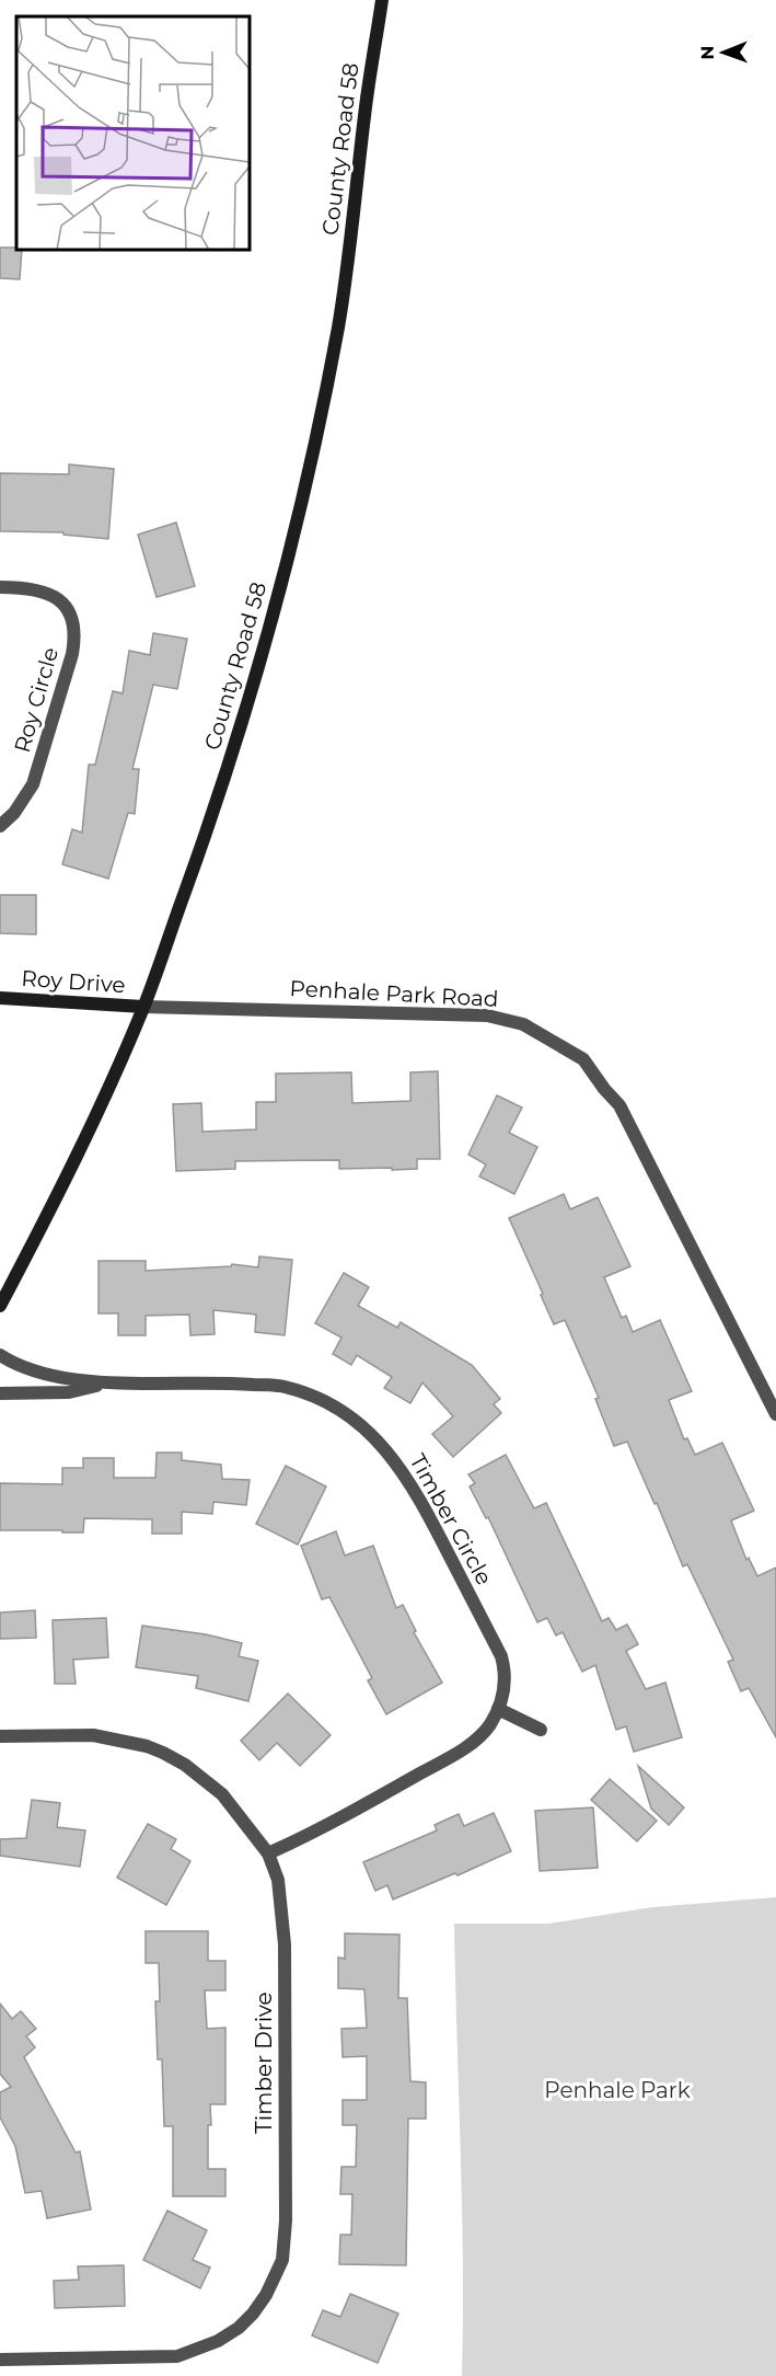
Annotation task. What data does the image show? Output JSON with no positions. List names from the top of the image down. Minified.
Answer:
{"streets":{"street":["County Road 58","Roy Circle","Roy Drive","Penhale Park Road","Timber Circle","Timber Drive"]},"crossings":[["County Road 58","Roy Drive"],["County Road 58","Penhale Park Road"],["Roy Drive","Penhale Park Road"],["Timber Circle","Timber Drive"]],"parks":["Penhale Park"],"north":"left"}
